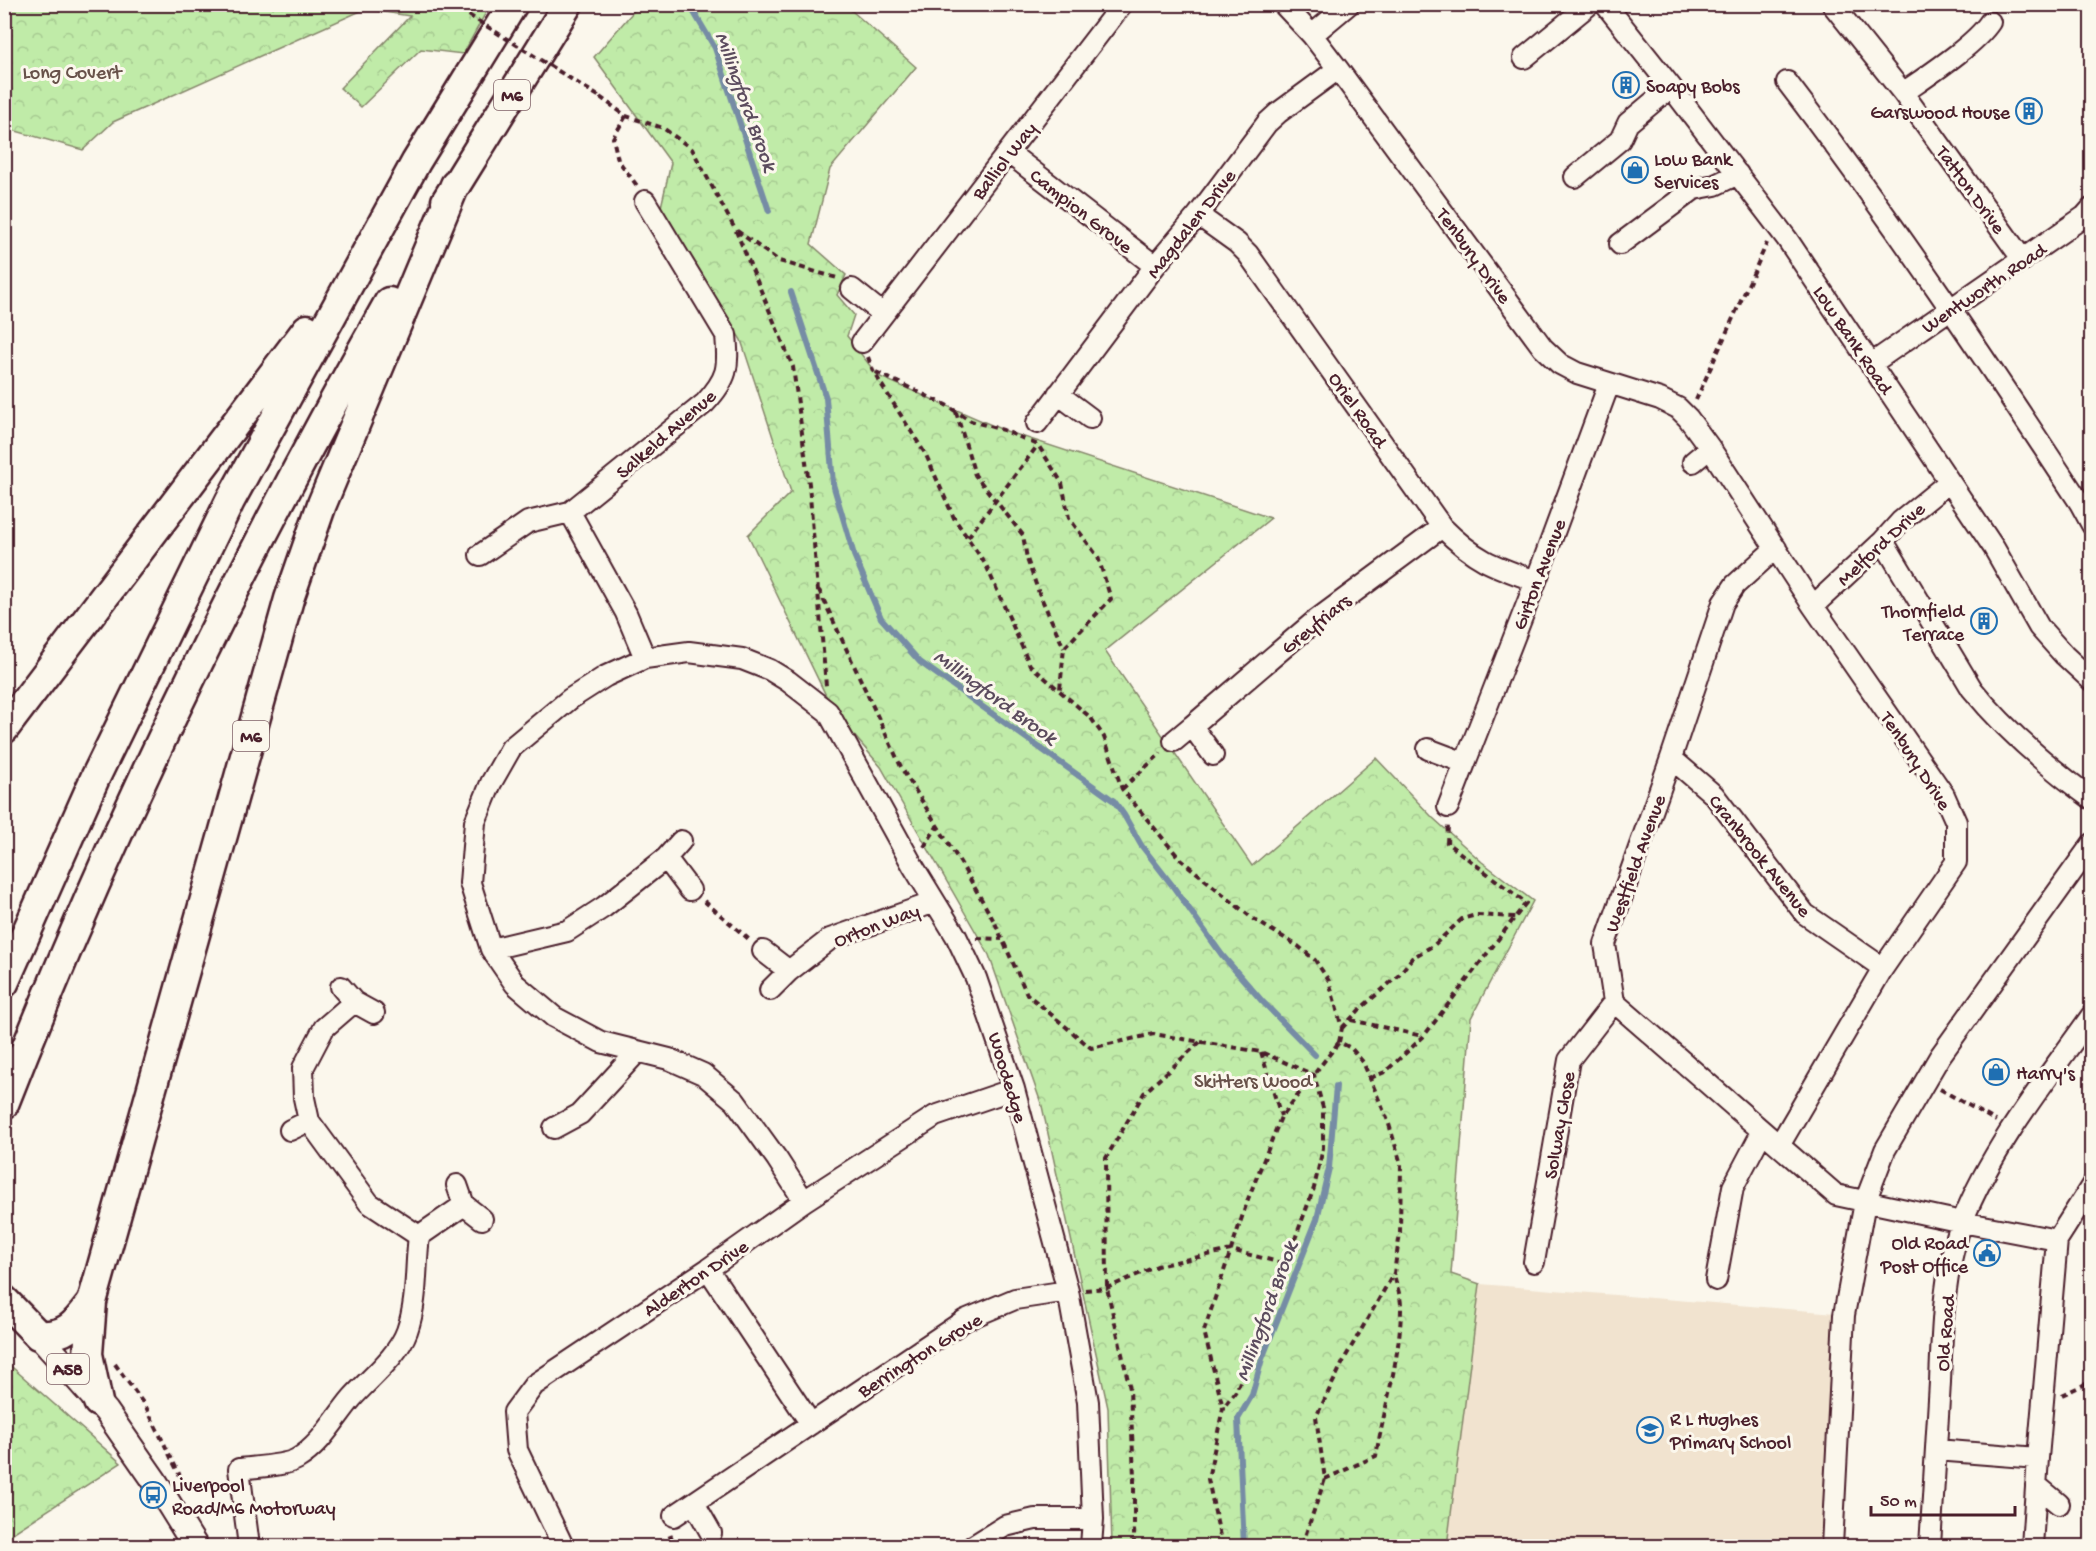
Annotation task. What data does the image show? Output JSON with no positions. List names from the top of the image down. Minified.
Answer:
{"streets":{"highway":["M6","A58"],"street":["Balliol Way","Tatton Drive","Campion Grove","Magdalen Drive","Tenbury Drive","Wentworth Road","Low Bank Road","Oriel Road","Salkeld Avenue","Melford Drive","Girton Avenue","Greyfriars","Cranbrook Avenue","Westfield Avenue","Orton Way","Woodedge","Solway Close","Alderton Drive","Old Road","Berrington Grove"]},"crossings":[["M6","A58"],["Balliol Way","Campion Grove"],["Tatton Drive","Wentworth Road"],["Campion Grove","Magdalen Drive"],["Magdalen Drive","Tenbury Drive"],["Magdalen Drive","Oriel Road"],["Tenbury Drive","Melford Drive"],["Tenbury Drive","Girton Avenue"],["Tenbury Drive","Cranbrook Avenue"],["Tenbury Drive","Westfield Avenue"],["Wentworth Road","Low Bank Road"],["Low Bank Road","Melford Drive"],["Oriel Road","Girton Avenue"],["Oriel Road","Greyfriars"],["Cranbrook Avenue","Westfield Avenue"],["Westfield Avenue","Solway Close"],["Orton Way","Woodedge"],["Woodedge","Alderton Drive"],["Woodedge","Berrington Grove"]],"water":["Millingford Brook"],"parks":["Long Covert","Skitters Wood"],"places":{"building":["Soapy Bobs","Garswood House","Thornfield Terrace"],"shop":["Low Bank Services","Harry's"],"public building":["Old Road Post Office"],"school or university":["R L Hughes Primary School"],"bus stop":["Liverpool Road/M6 Motorway"]},"scale_bar":"50 m"}
